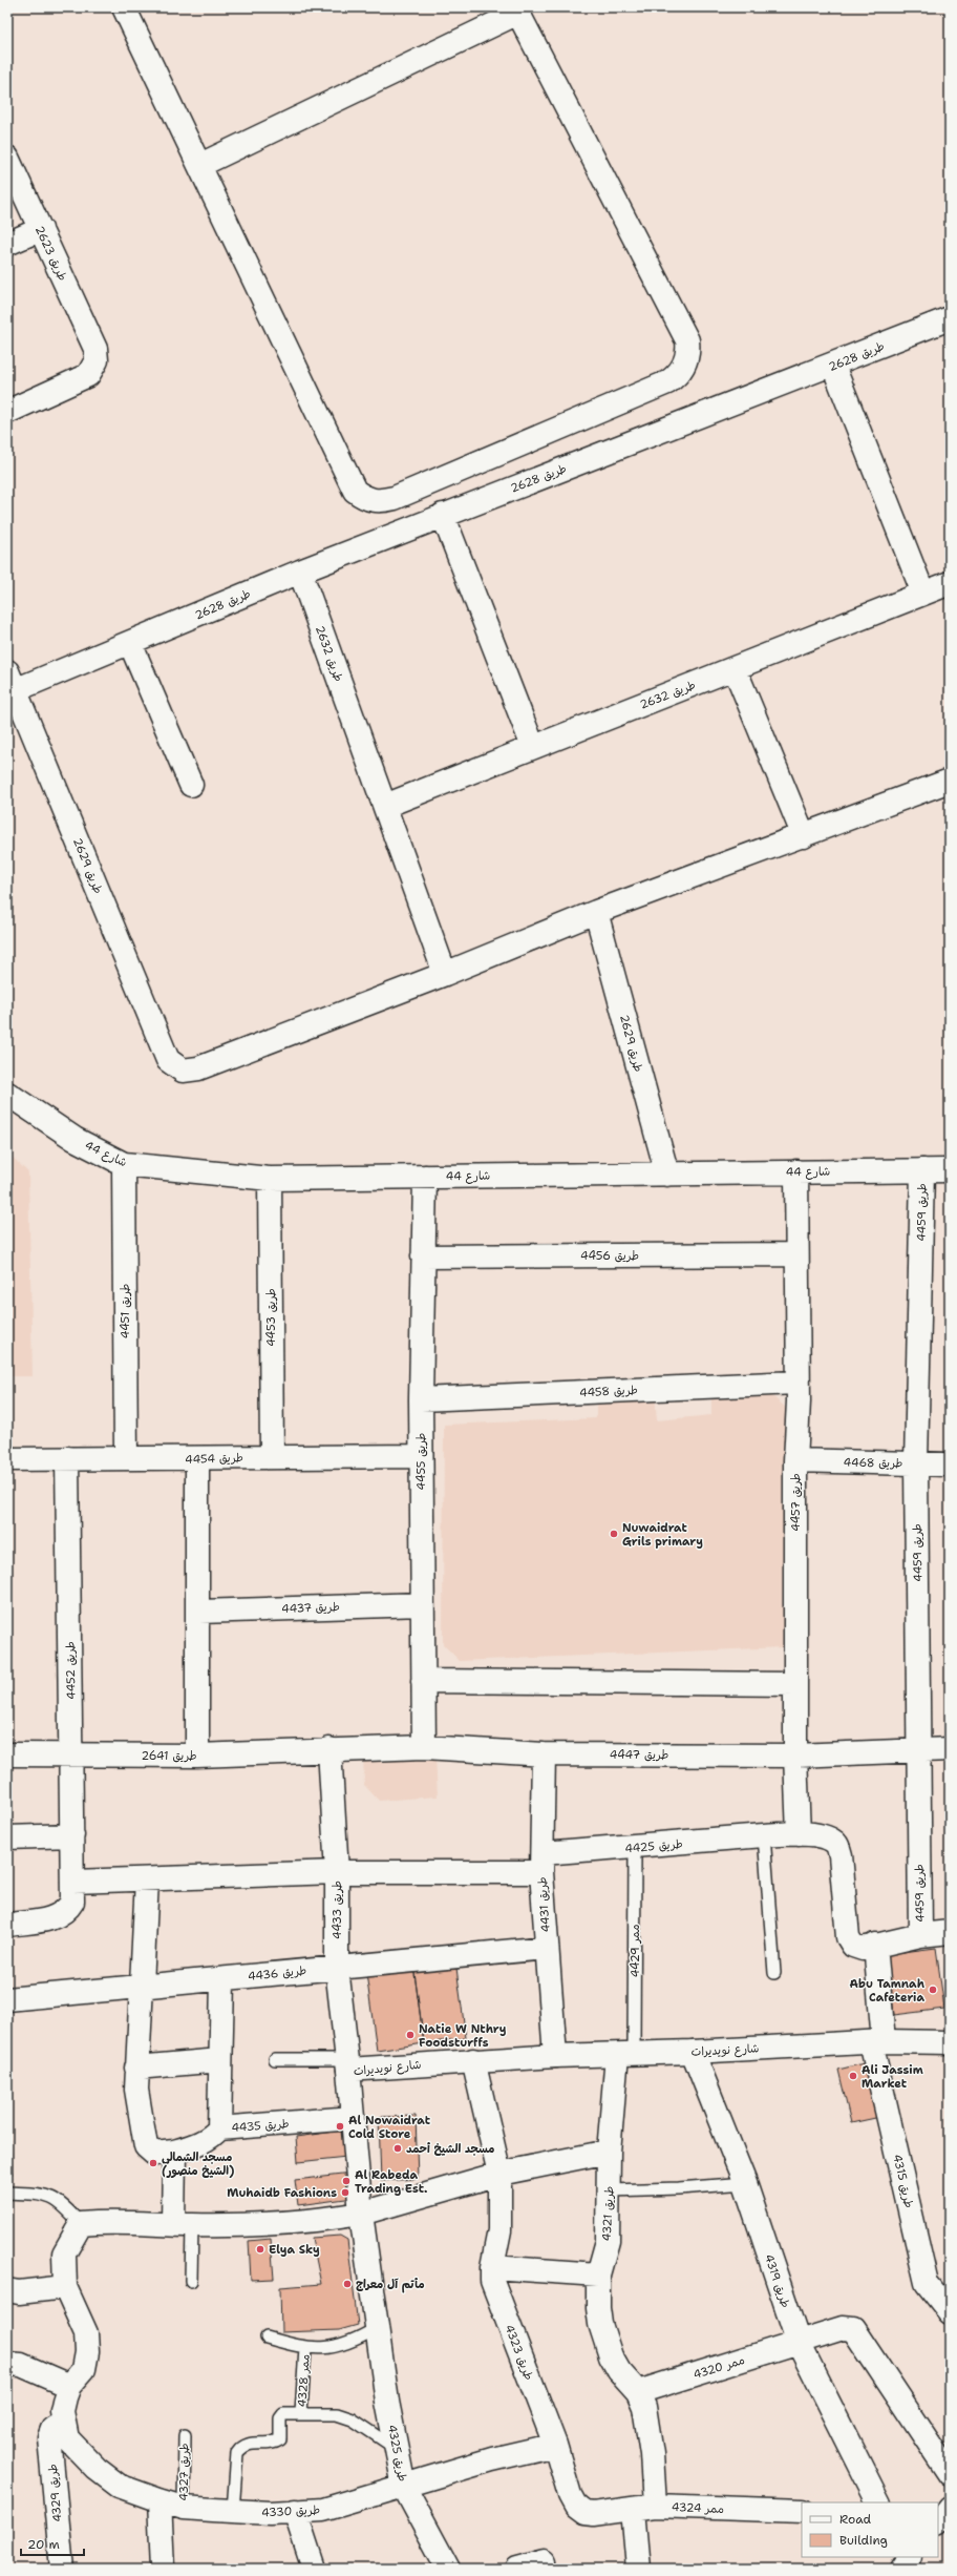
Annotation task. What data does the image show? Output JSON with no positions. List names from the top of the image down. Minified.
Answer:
{"streets":{"street":["طريق 2623","طريق 2628","طريق 2632","طريق 2629","شارع 44","طريق 4459","طريق 4456","طريق 4451","طريق 4453","طريق 4458","طريق 4454","طريق 4455","طريق 4468","طريق 4457","طريق 4437","طريق 4452","طريق 4447","طريق 2641","طريق 4425","طريق 4431","طريق 4433","طريق 4436","شارع نويديرات","طريق 4435","طريق 4315","طريق 4321","طريق 4319","طريق 4323","ممر 4320","طريق 4325","طريق 4329","ممر 4324","طريق 4330"],"lane":["ممر 4429","ممر 4328","طريق 4327"]},"crossings":[["طريق 2628","طريق 2632"],["طريق 2628","طريق 2629"],["طريق 2632","طريق 2629"],["طريق 2629","شارع 44"],["شارع 44","طريق 4459"],["شارع 44","طريق 4451"],["شارع 44","طريق 4453"],["شارع 44","طريق 4455"],["شارع 44","طريق 4457"],["طريق 4459","طريق 4468"],["طريق 4459","طريق 4447"],["طريق 4456","طريق 4455"],["طريق 4456","طريق 4457"],["طريق 4451","طريق 4454"],["طريق 4453","طريق 4454"],["طريق 4458","طريق 4455"],["طريق 4458","طريق 4457"],["طريق 4454","طريق 4455"],["طريق 4454","طريق 4452"],["طريق 4455","طريق 4437"],["طريق 4455","طريق 4447"],["طريق 4468","طريق 4457"],["طريق 4457","طريق 4447"],["طريق 4457","طريق 4425"],["طريق 4452","طريق 2641"],["طريق 4452","طريق 4425"],["طريق 4447","طريق 2641"],["طريق 4447","طريق 4431"],["طريق 4447","طريق 4433"],["طريق 2641","طريق 4433"],["طريق 4425","طريق 4431"],["طريق 4425","طريق 4433"],["طريق 4425","ممر 4429"],["طريق 4425","طريق 4435"],["طريق 4425","طريق 4315"],["طريق 4431","طريق 4436"],["طريق 4431","شارع نويديرات"],["طريق 4433","طريق 4436"],["طريق 4433","شارع نويديرات"],["ممر 4429","شارع نويديرات"],["ممر 4429","طريق 4321"],["طريق 4436","طريق 4435"],["شارع نويديرات","طريق 4435"],["شارع نويديرات","طريق 4315"],["شارع نويديرات","طريق 4321"],["شارع نويديرات","طريق 4319"],["شارع نويديرات","طريق 4323"],["شارع نويديرات","طريق 4325"],["طريق 4321","ممر 4320"],["طريق 4319","ممر 4320"],["طريق 4323","ممر 4324"],["طريق 4323","طريق 4330"],["ممر 4328","طريق 4325"],["ممر 4328","طريق 4330"],["طريق 4325","طريق 4330"],["طريق 4327","طريق 4330"],["طريق 4329","طريق 4330"]],"places":["Nuwaidrat Grils primary","Abu Tamnah Cafeteria","Natie W Nthry Foodsturffs","Ali Jassim Market","Al Nowaidrat Cold Store","مسجد الشيخ أحمد","مسجد الشمالي (الشيخ منصور)","Al Rabeda Trading Est.","Muhaidb Fashions","Elya Sky","مأتم آل معراج"],"legend":["Road","Building"],"scale_bar":"20 m"}
